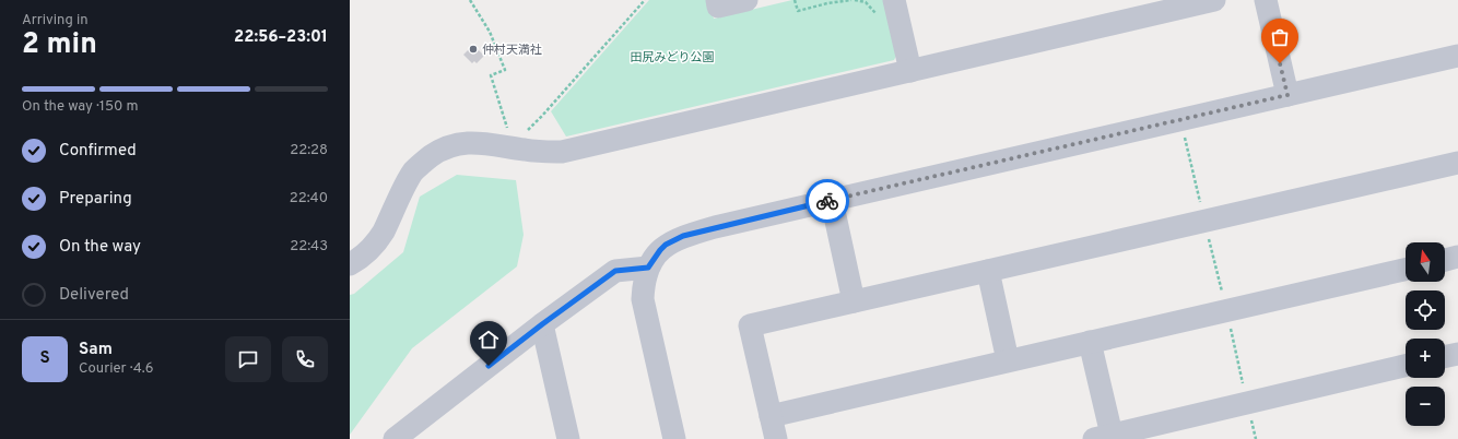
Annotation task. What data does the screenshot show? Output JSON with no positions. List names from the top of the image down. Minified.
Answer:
{"parks":["田尻みどり公園"],"places":["仲村天満社"],"north":"top","page":{"heading":["2 min","Arriving in","22:56–23:01"],"panel":["Sam","Courier · 4.6"],"bar":"On the way · 150 m","list":[["Confirmed","22:28"],["Preparing","22:40"],["On the way","22:43"],"Delivered"],"map_buttons":["+","−"],"round":"S"}}
